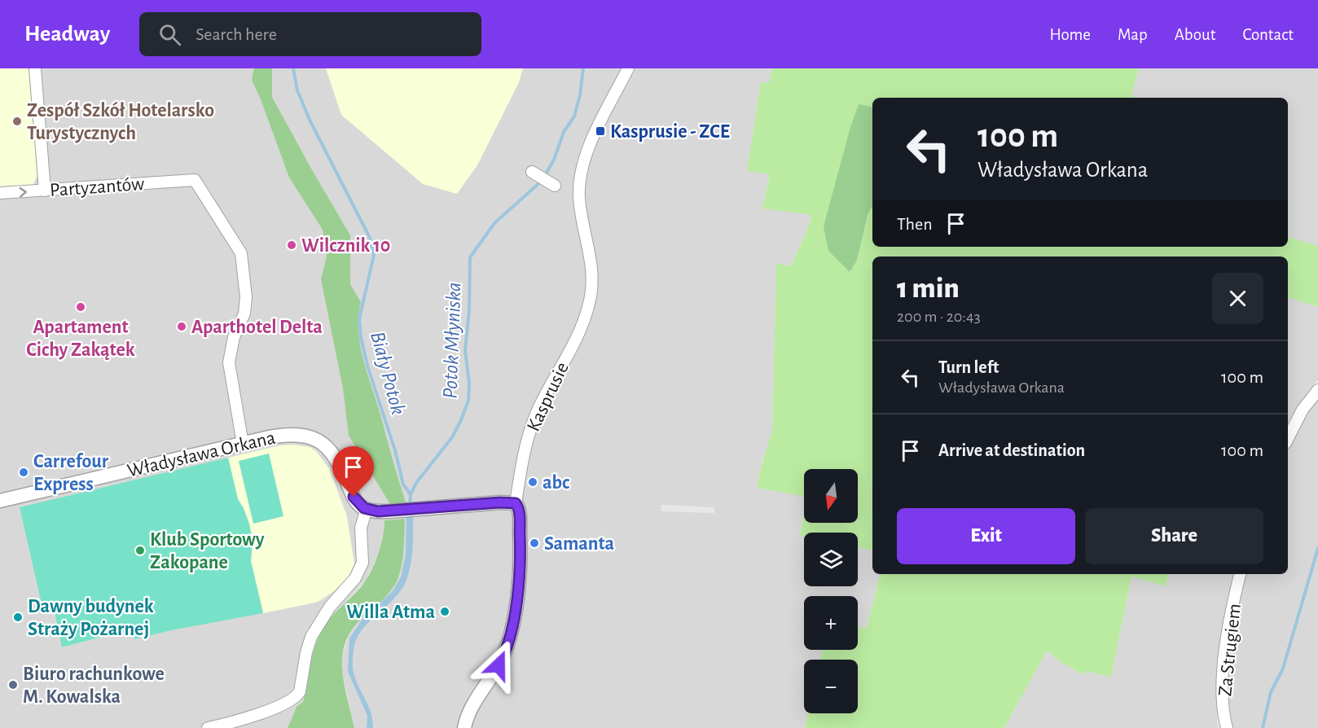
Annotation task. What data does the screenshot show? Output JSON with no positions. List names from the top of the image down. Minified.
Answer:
{"streets":{"street":["Partyzantów","Kasprusie","Władysława Orkana","Za Strugiem"]},"crossings":[["Partyzantów","Władysława Orkana"]],"water":["Potok Młyniska","Biały Potok"],"places":{"other":["Zespół Szkół Hotelarsko Turystycznych","Wilcznik 10","Apartament Cichy Zakątek","Aparthotel Delta","Carrefour Express","abc","Samanta","Klub Sportowy Zakopane","Willa Atma","Dawny budynek Straży Pożarnej","Biuro rachunkowe M. Kowalska"],"transit":["Kasprusie - ZCE"]},"north":"bottom","page":{"header":"Headway","search":"Search here","nav":["Home","Map","About","Contact"],"turn":["100 m","Władysława Orkana"],"then":"Then","heading":["1 min","200 m · 20:43"],"list":[{"name":"Turn left","note":"Władysława Orkana","value":"100 m"},{"name":"Arrive at destination","value":"100 m"}],"map_buttons":["+","−"],"buttons":["Exit","Share"]}}
